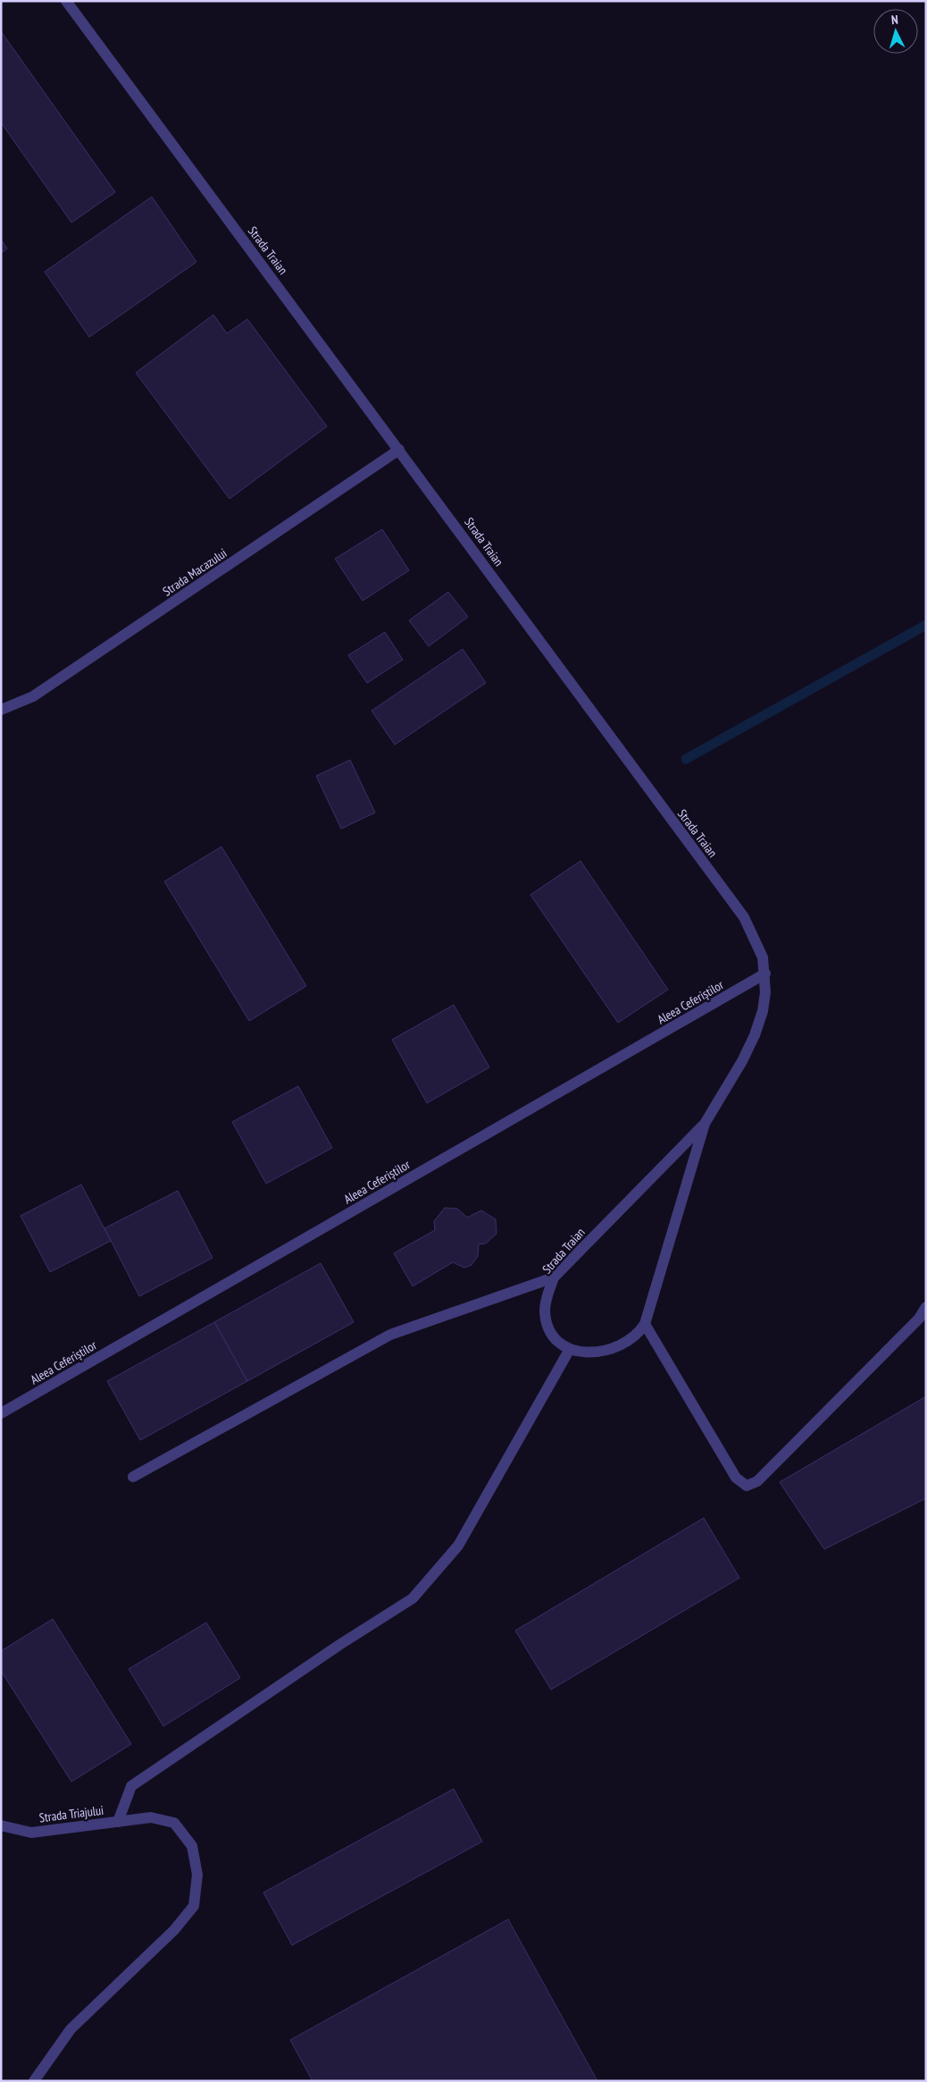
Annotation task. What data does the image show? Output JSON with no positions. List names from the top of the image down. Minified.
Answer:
{"streets":{"street":["Strada Traian","Strada Macazului","Aleea Ceferiștilor","Strada Triajului"]},"crossings":[["Strada Traian","Strada Macazului"],["Strada Traian","Aleea Ceferiștilor"]],"north":"top"}
